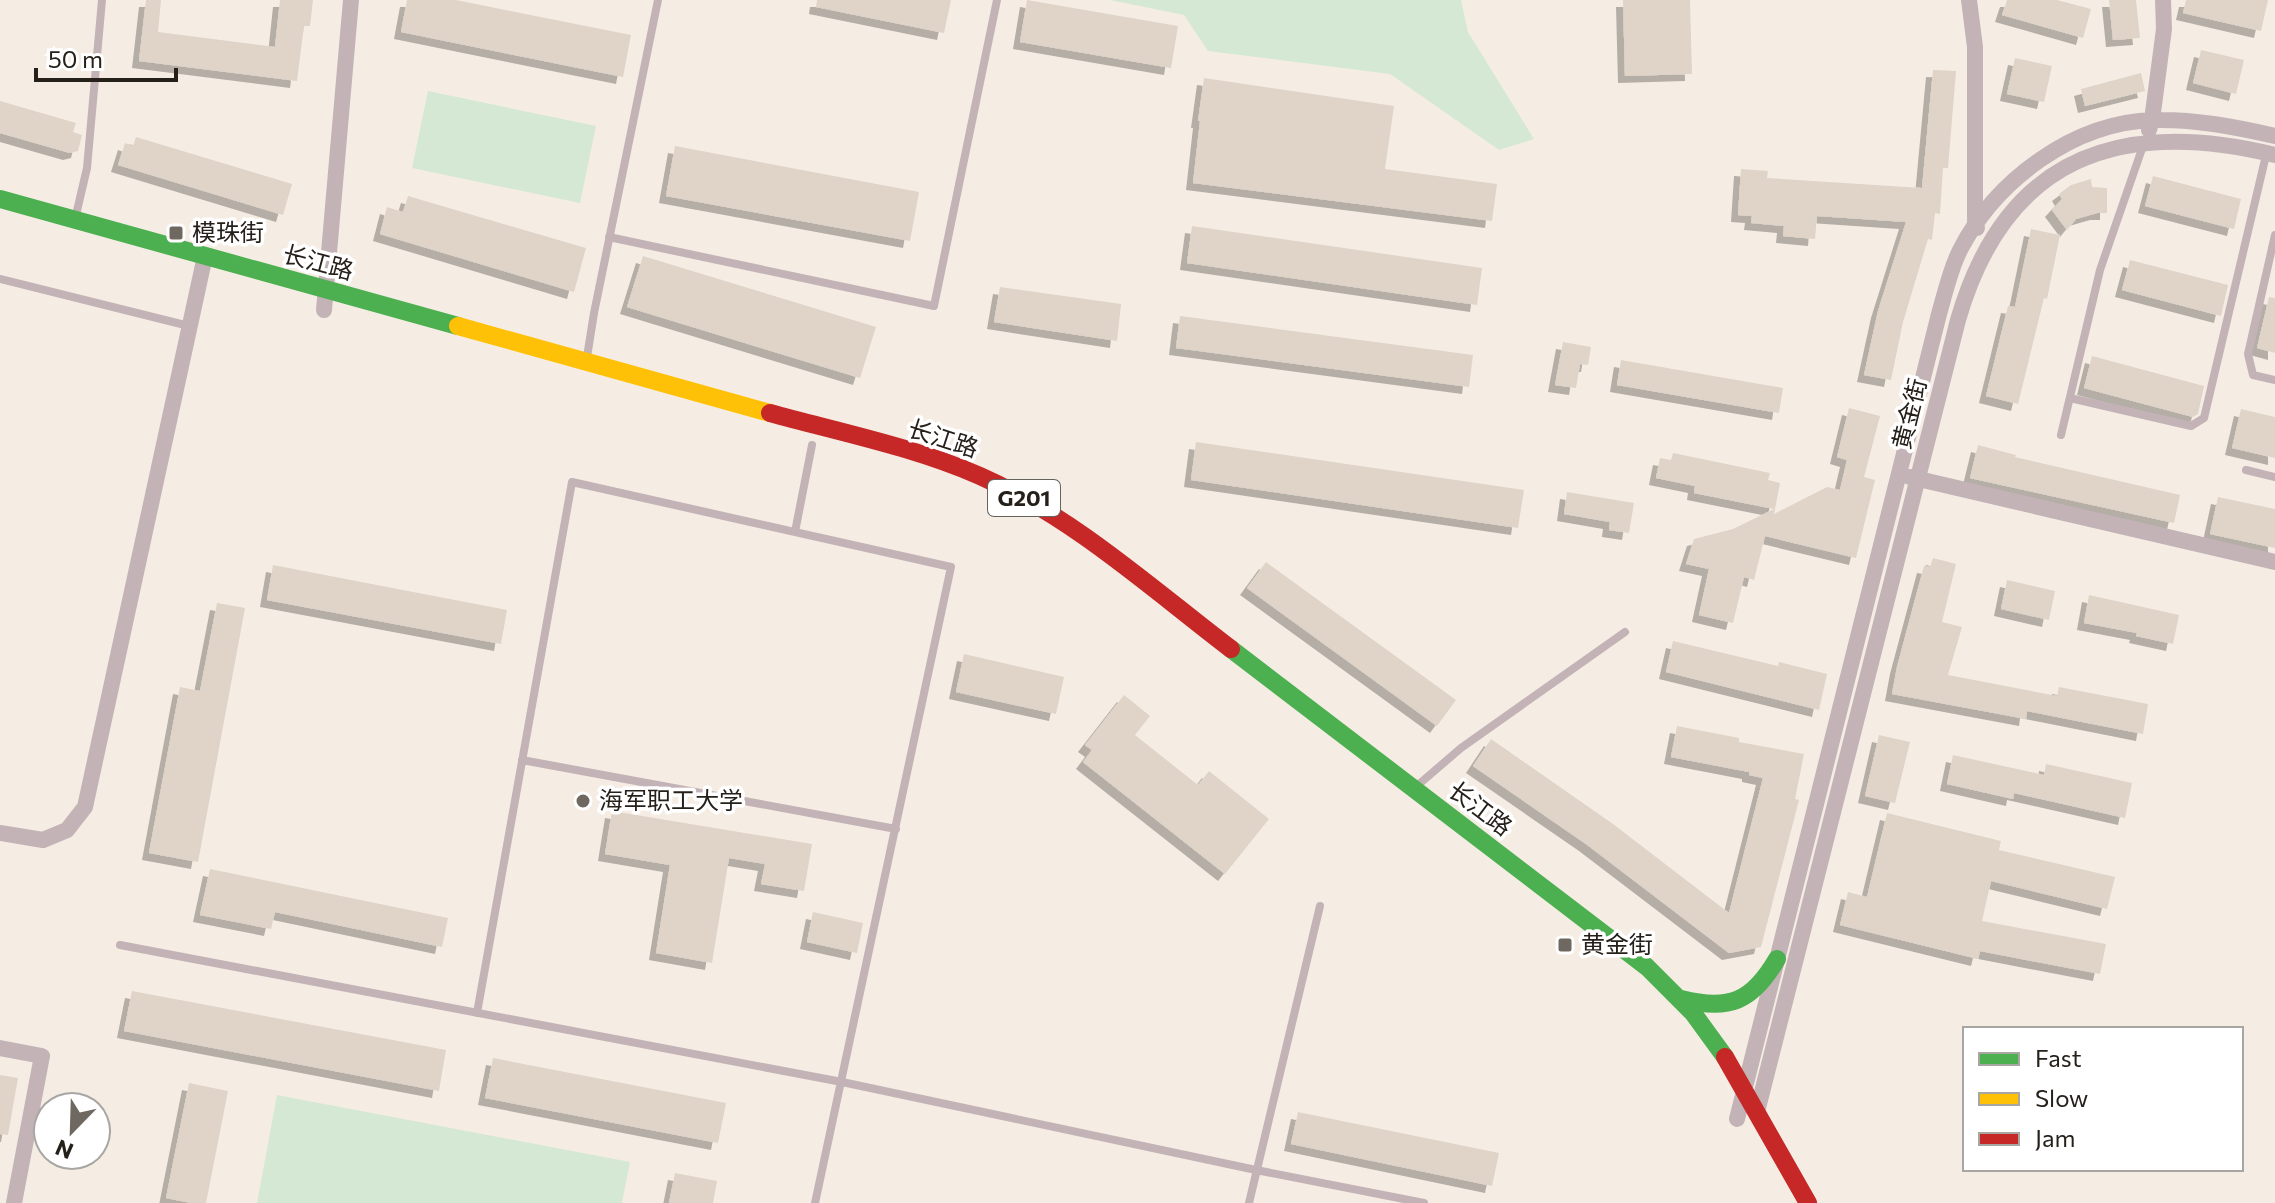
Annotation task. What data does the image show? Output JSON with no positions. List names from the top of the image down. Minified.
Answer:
{"streets":{"highway":["长江路","G201"],"street":["黄金街"]},"crossings":[["长江路","黄金街"]],"places":{"transit":["模珠街","黄金街"],"other":["海军职工大学"]},"legend":["Fast","Slow","Jam"],"scale_bar":"50 m","north":"bottom left"}
